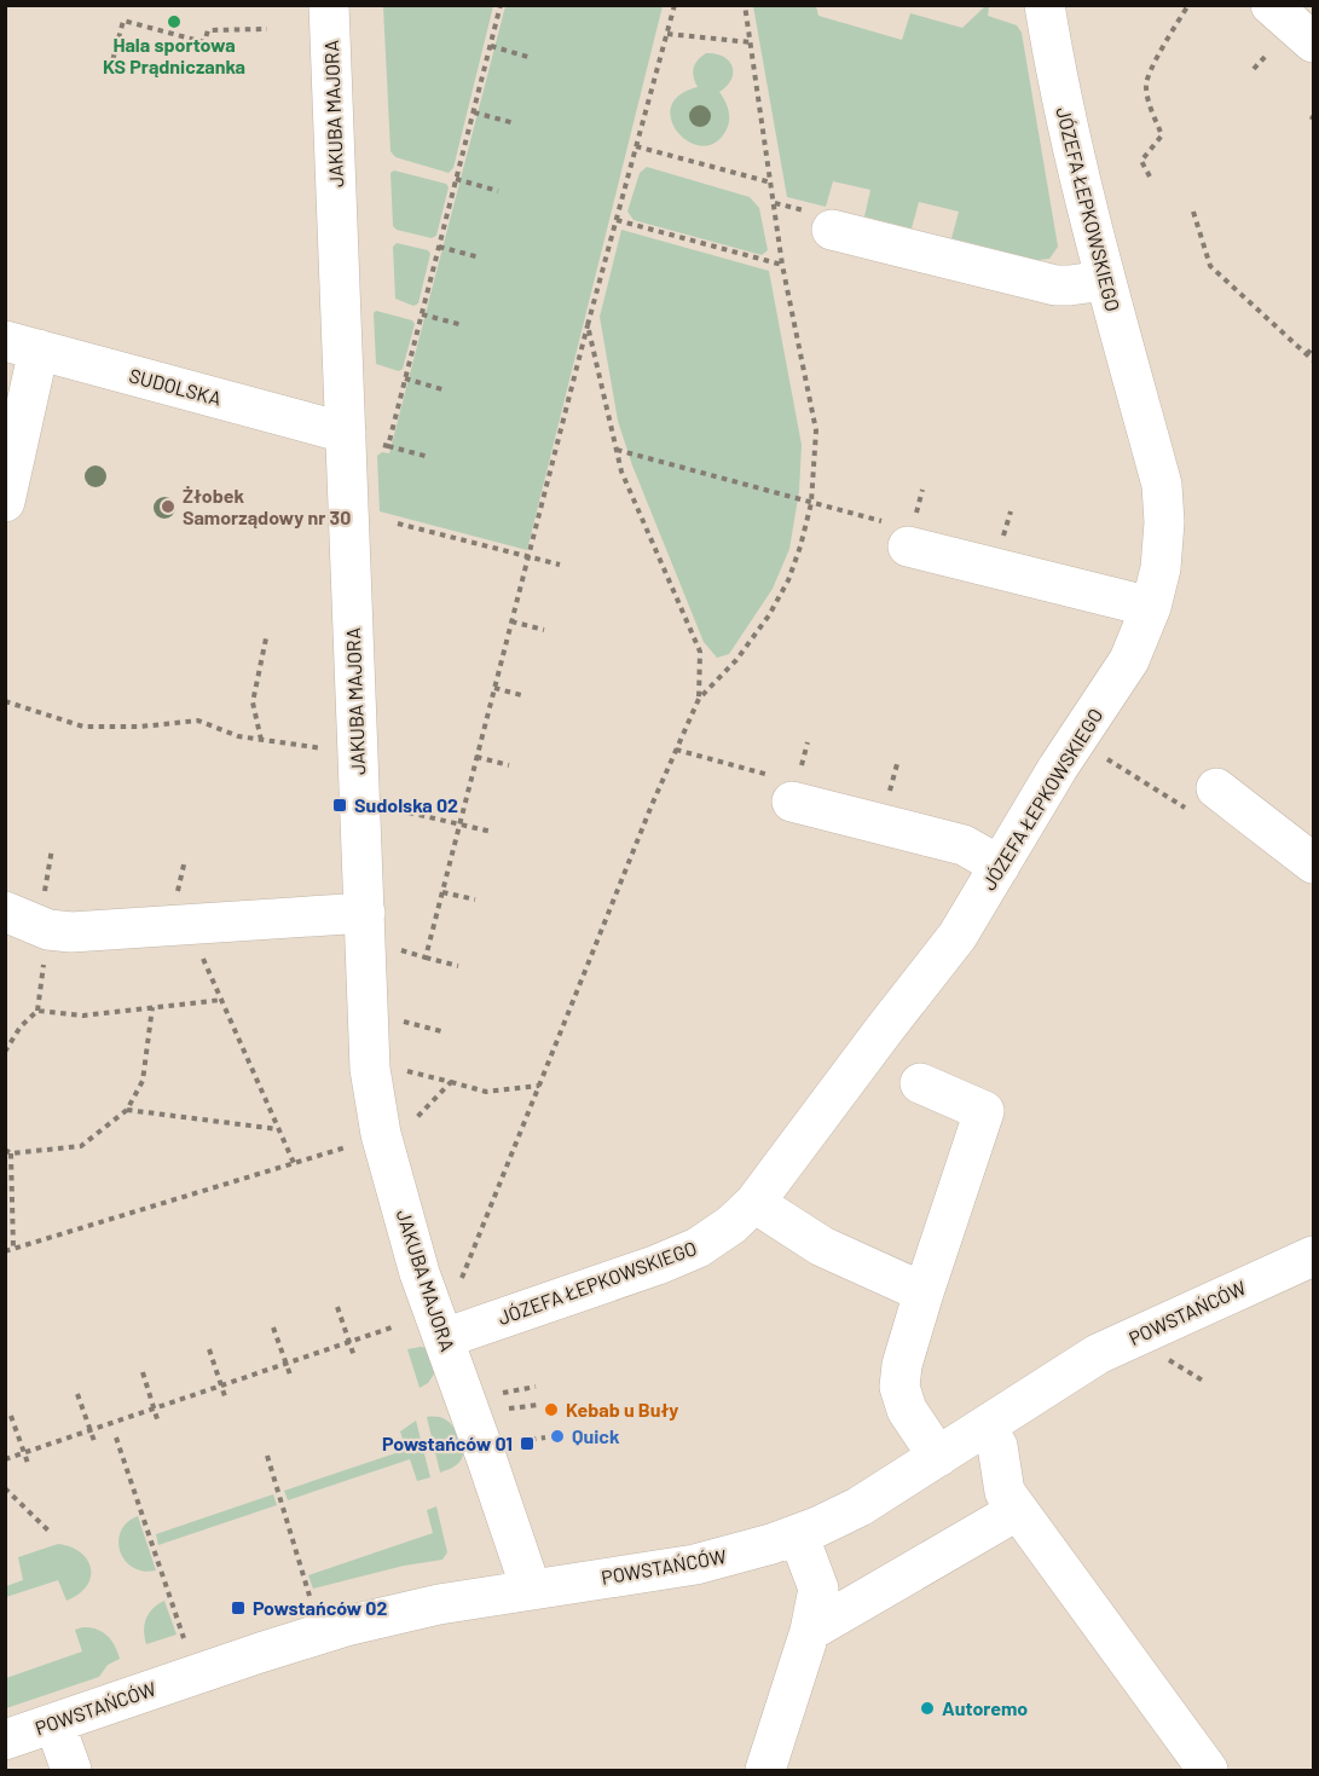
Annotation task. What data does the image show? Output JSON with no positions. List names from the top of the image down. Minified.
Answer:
{"streets":{"street":["JAKUBA MAJORA","JÓZEFA ŁEPKOWSKIEGO","SUDOLSKA","POWSTAŃCÓW"]},"crossings":[["JAKUBA MAJORA","JÓZEFA ŁEPKOWSKIEGO"],["JAKUBA MAJORA","SUDOLSKA"],["JAKUBA MAJORA","POWSTAŃCÓW"]],"places":{"other":["Hala sportowa KS Prądniczanka","Żłobek Samorządowy nr 30","Kebab u Buły","Quick","Autoremo"],"transit":["Sudolska 02","Powstańców 01","Powstańców 02"]}}
